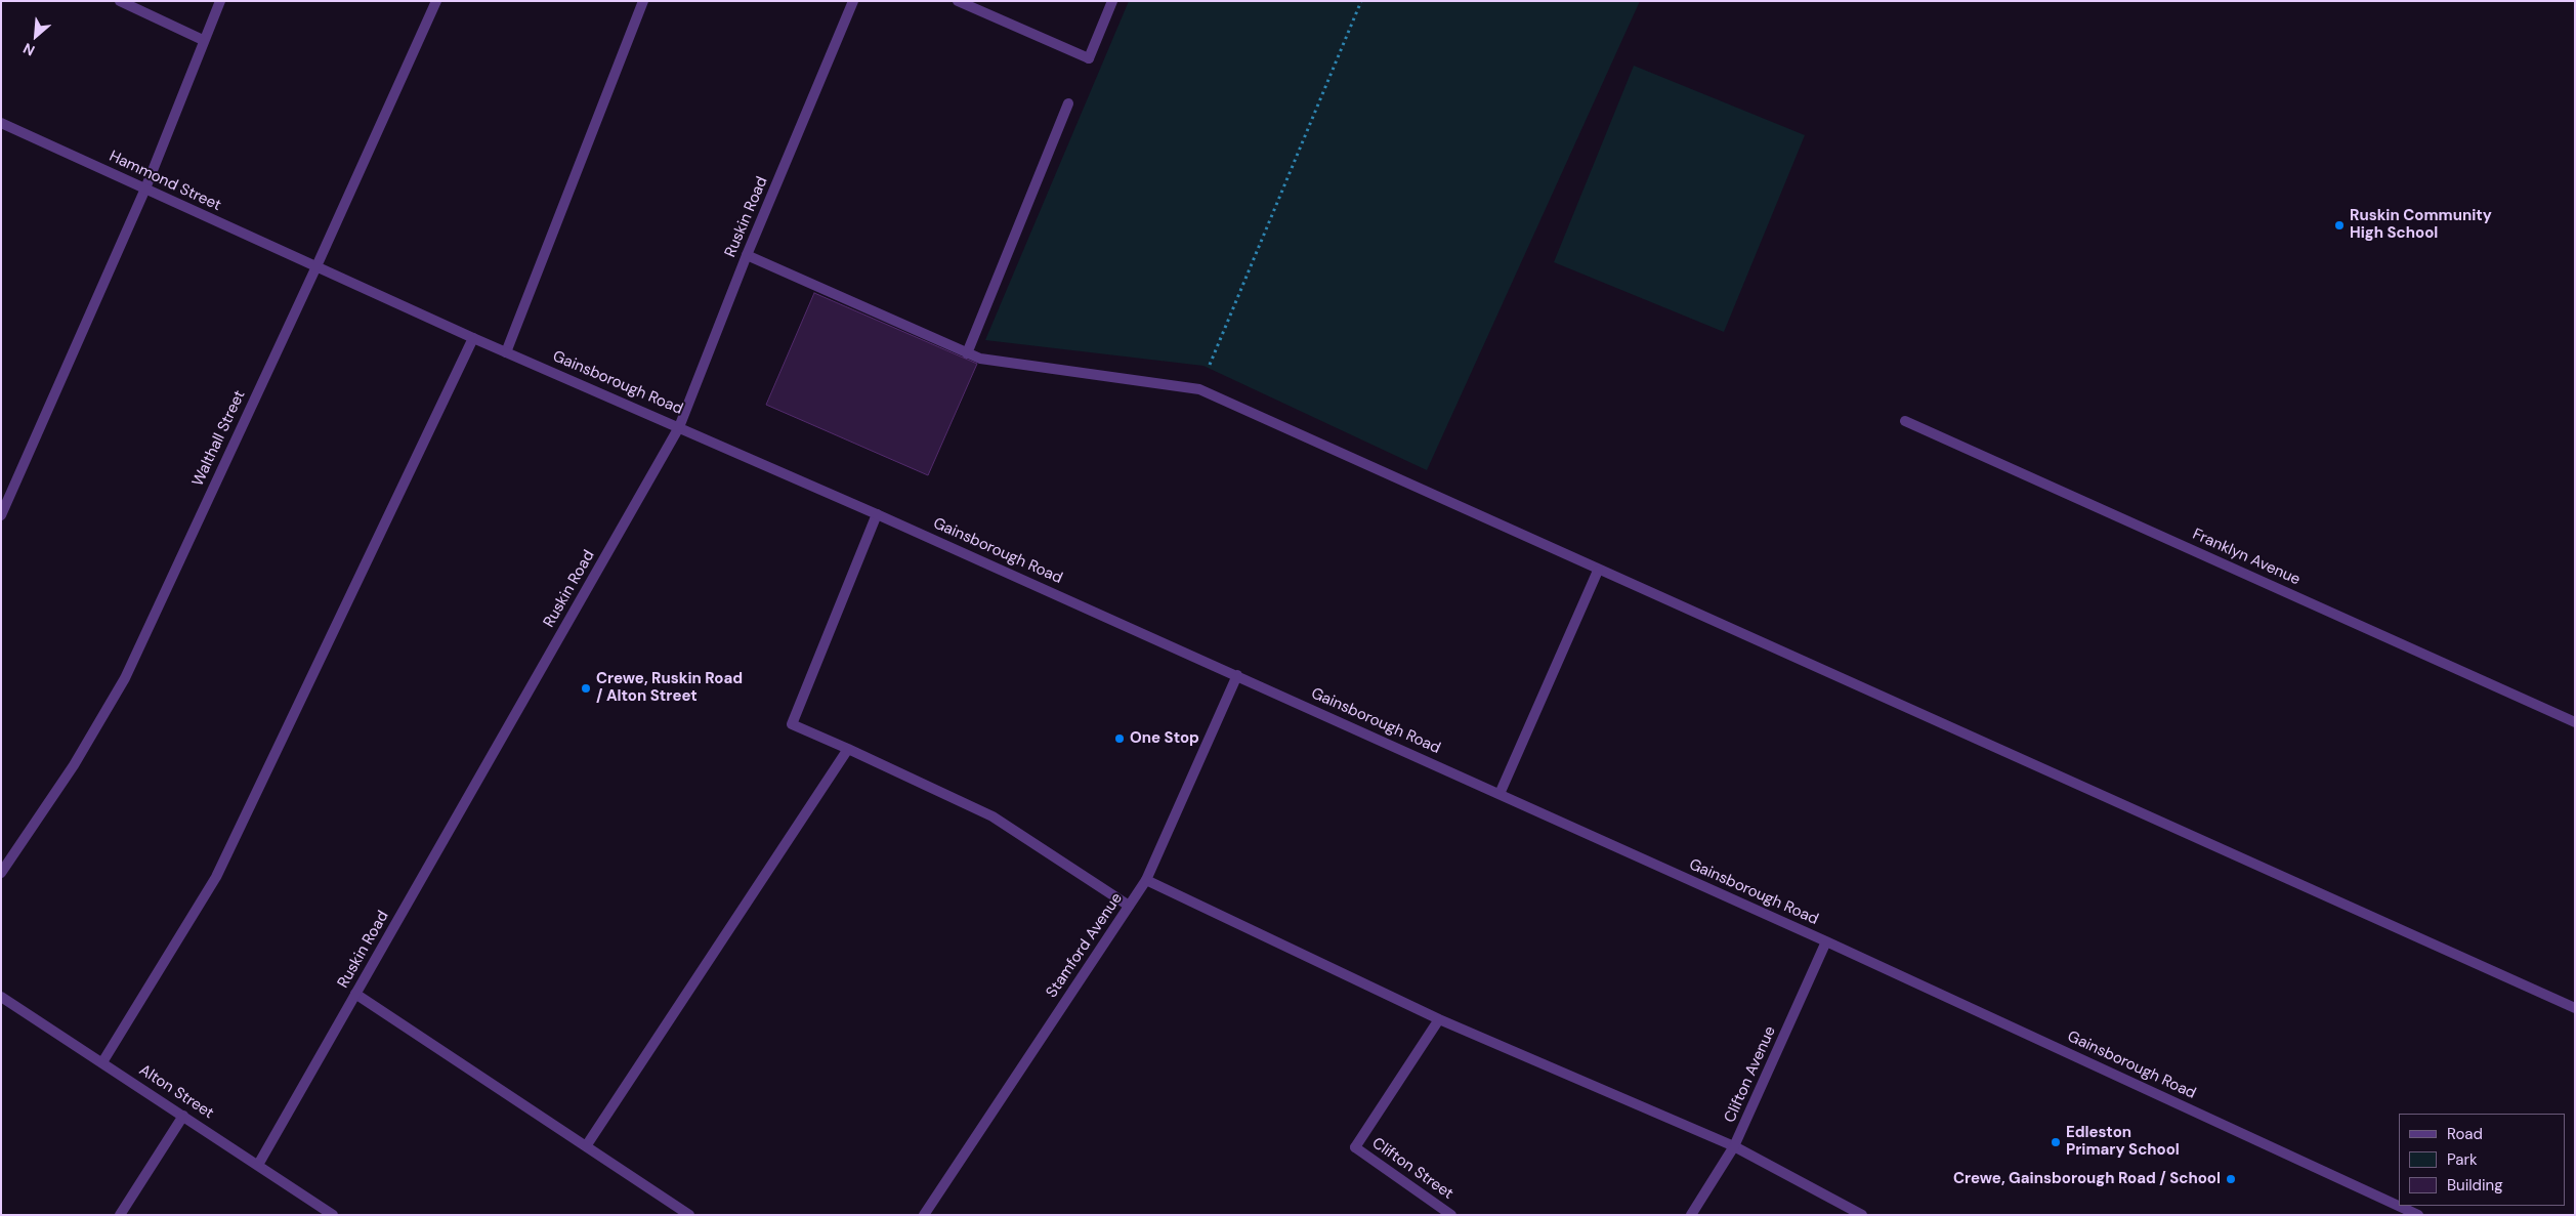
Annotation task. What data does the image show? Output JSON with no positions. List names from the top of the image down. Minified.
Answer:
{"streets":{"street":["Hammond Street","Ruskin Road","Gainsborough Road","Walthall Street","Franklyn Avenue","Stamford Avenue","Clifton Avenue","Alton Street","Clifton Street"]},"crossings":[["Hammond Street","Gainsborough Road"],["Hammond Street","Walthall Street"],["Ruskin Road","Gainsborough Road"],["Ruskin Road","Alton Street"],["Gainsborough Road","Walthall Street"],["Gainsborough Road","Stamford Avenue"],["Gainsborough Road","Clifton Avenue"]],"places":["Ruskin Community High School","Crewe, Ruskin Road / Alton Street","One Stop","Edleston Primary School","Crewe, Gainsborough Road / School"],"legend":["Road","Park","Building"],"north":"bottom left"}
